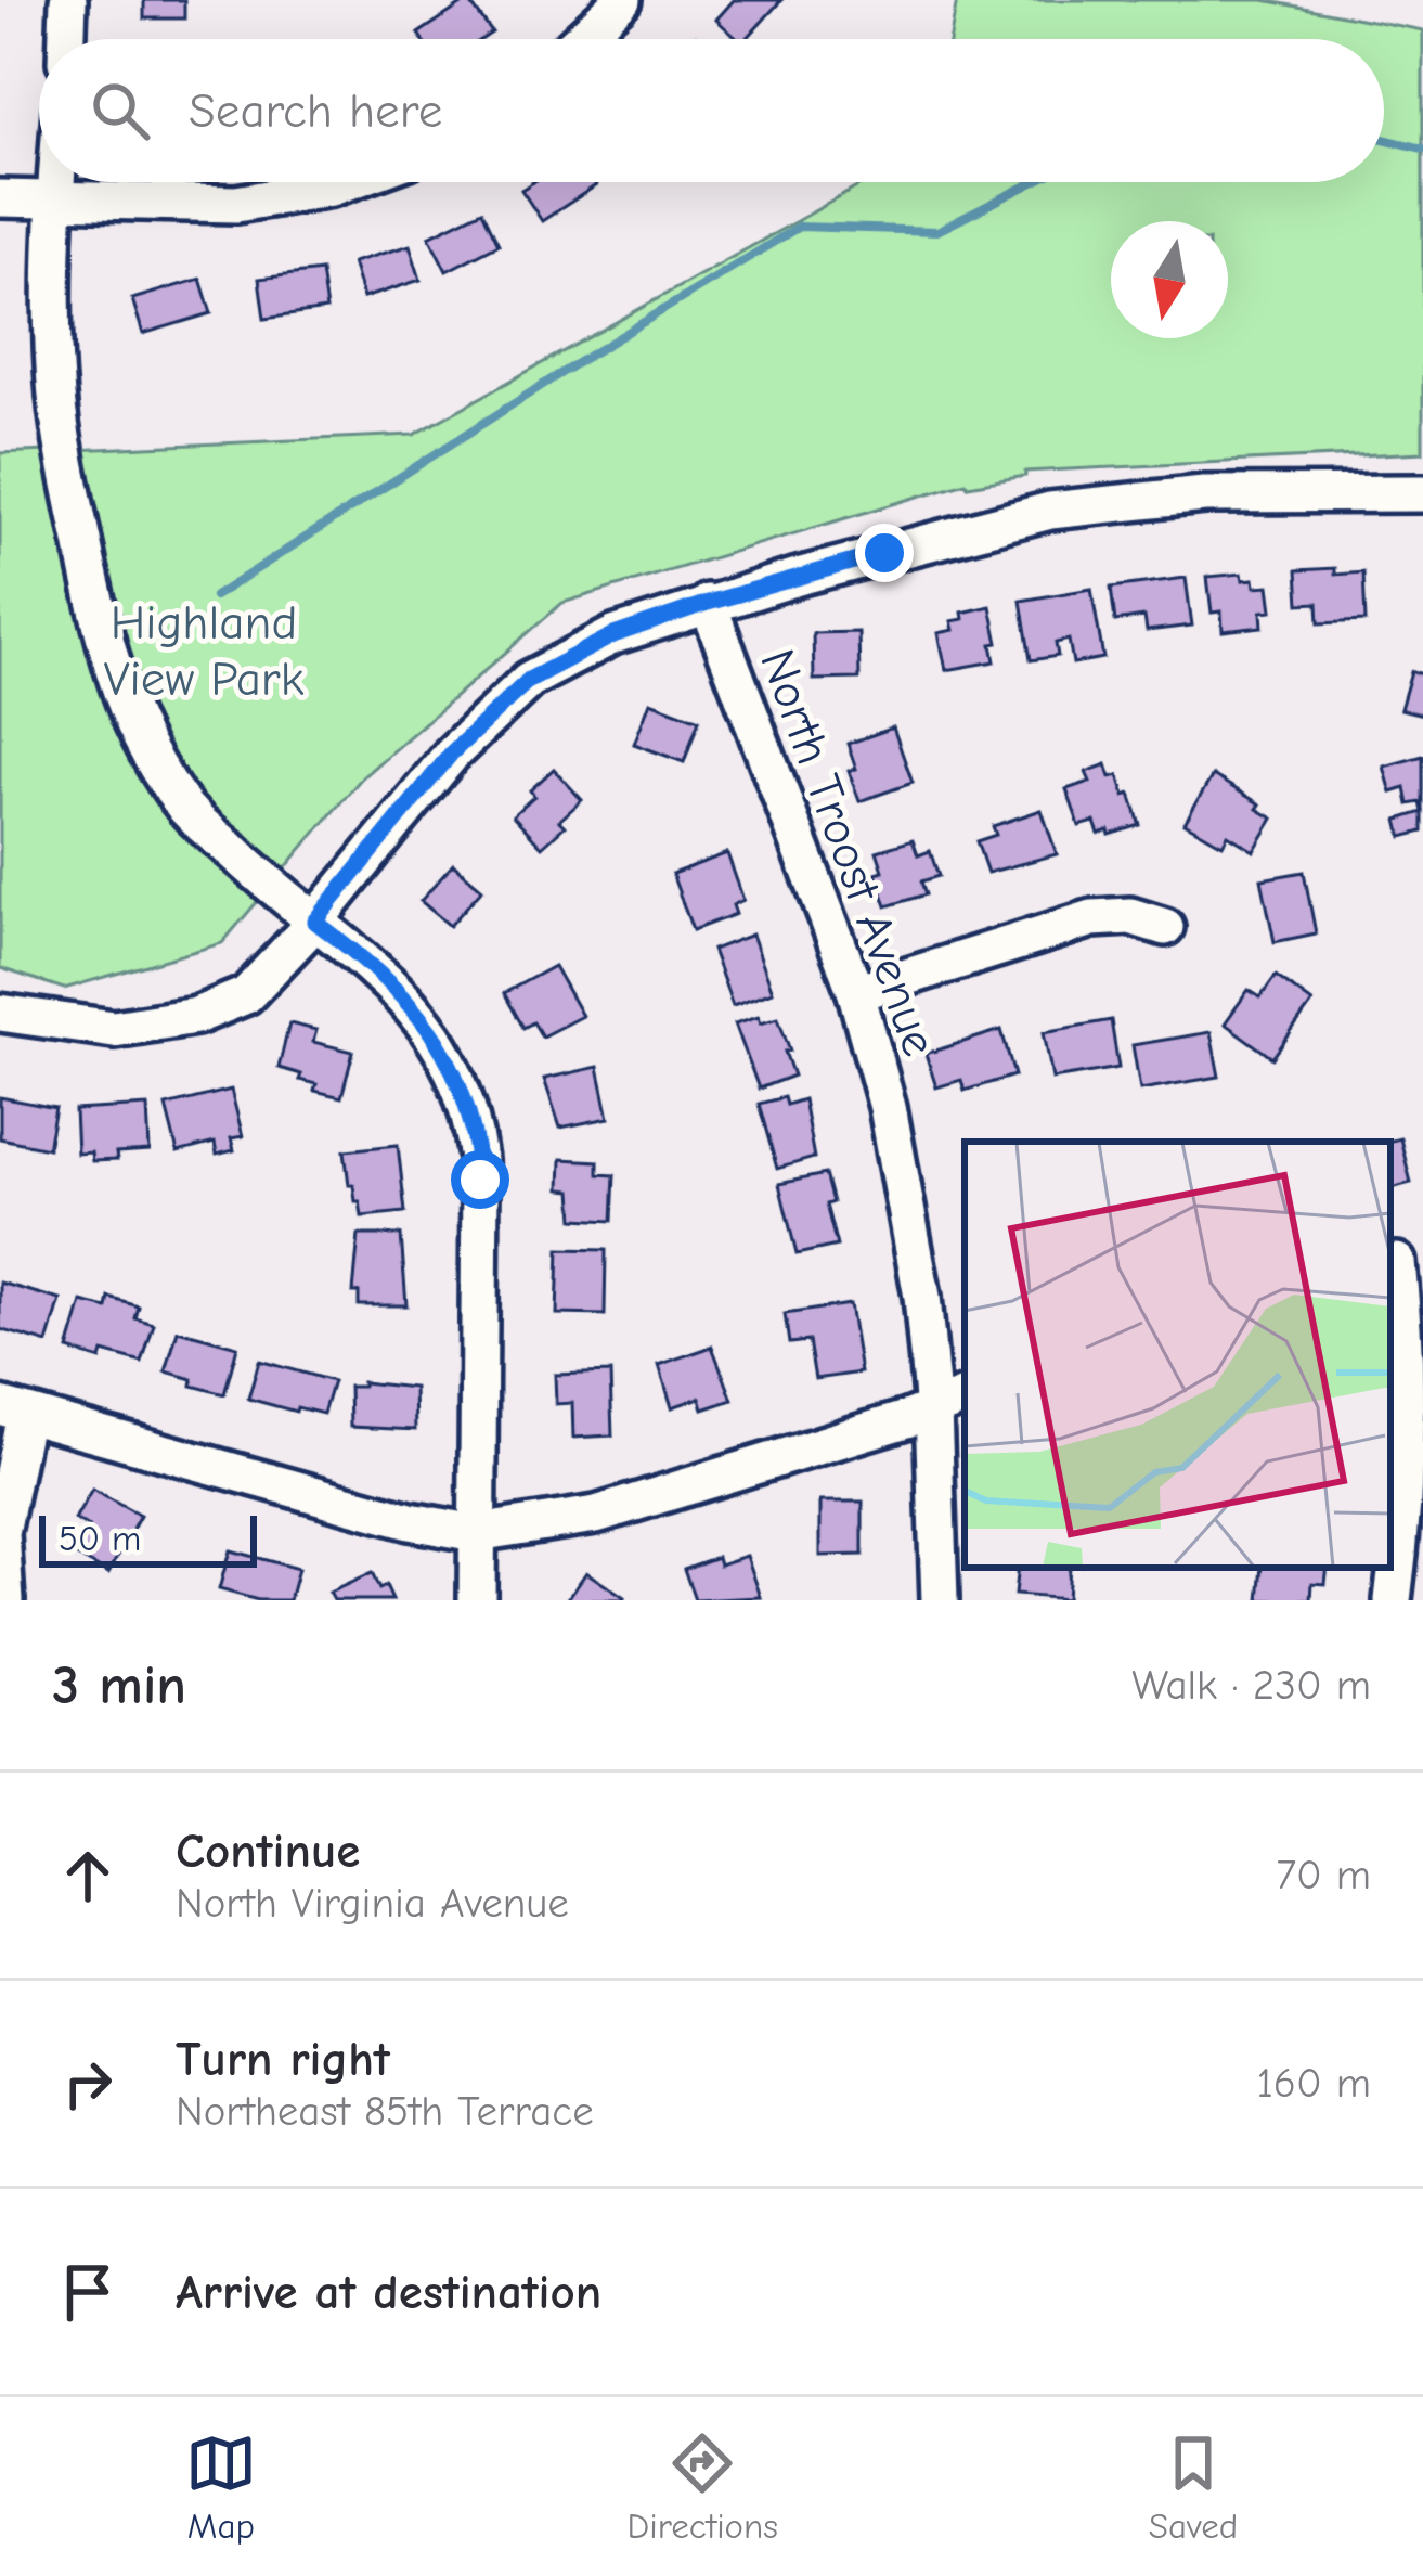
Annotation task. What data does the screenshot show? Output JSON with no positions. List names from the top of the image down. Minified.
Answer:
{"streets":{"street":["North Troost Avenue"]},"parks":["Highland View Park"],"scale_bar":"50 m","north":"bottom","page":{"search":"Search here","scale":"50 m","heading":["3 min","Walk · 230 m"],"list":[["Continue","North Virginia Avenue","70 m"],["Turn right","Northeast 85th Terrace","160 m"],"Arrive at destination"],"nav":["Map","Directions","Saved"]}}
